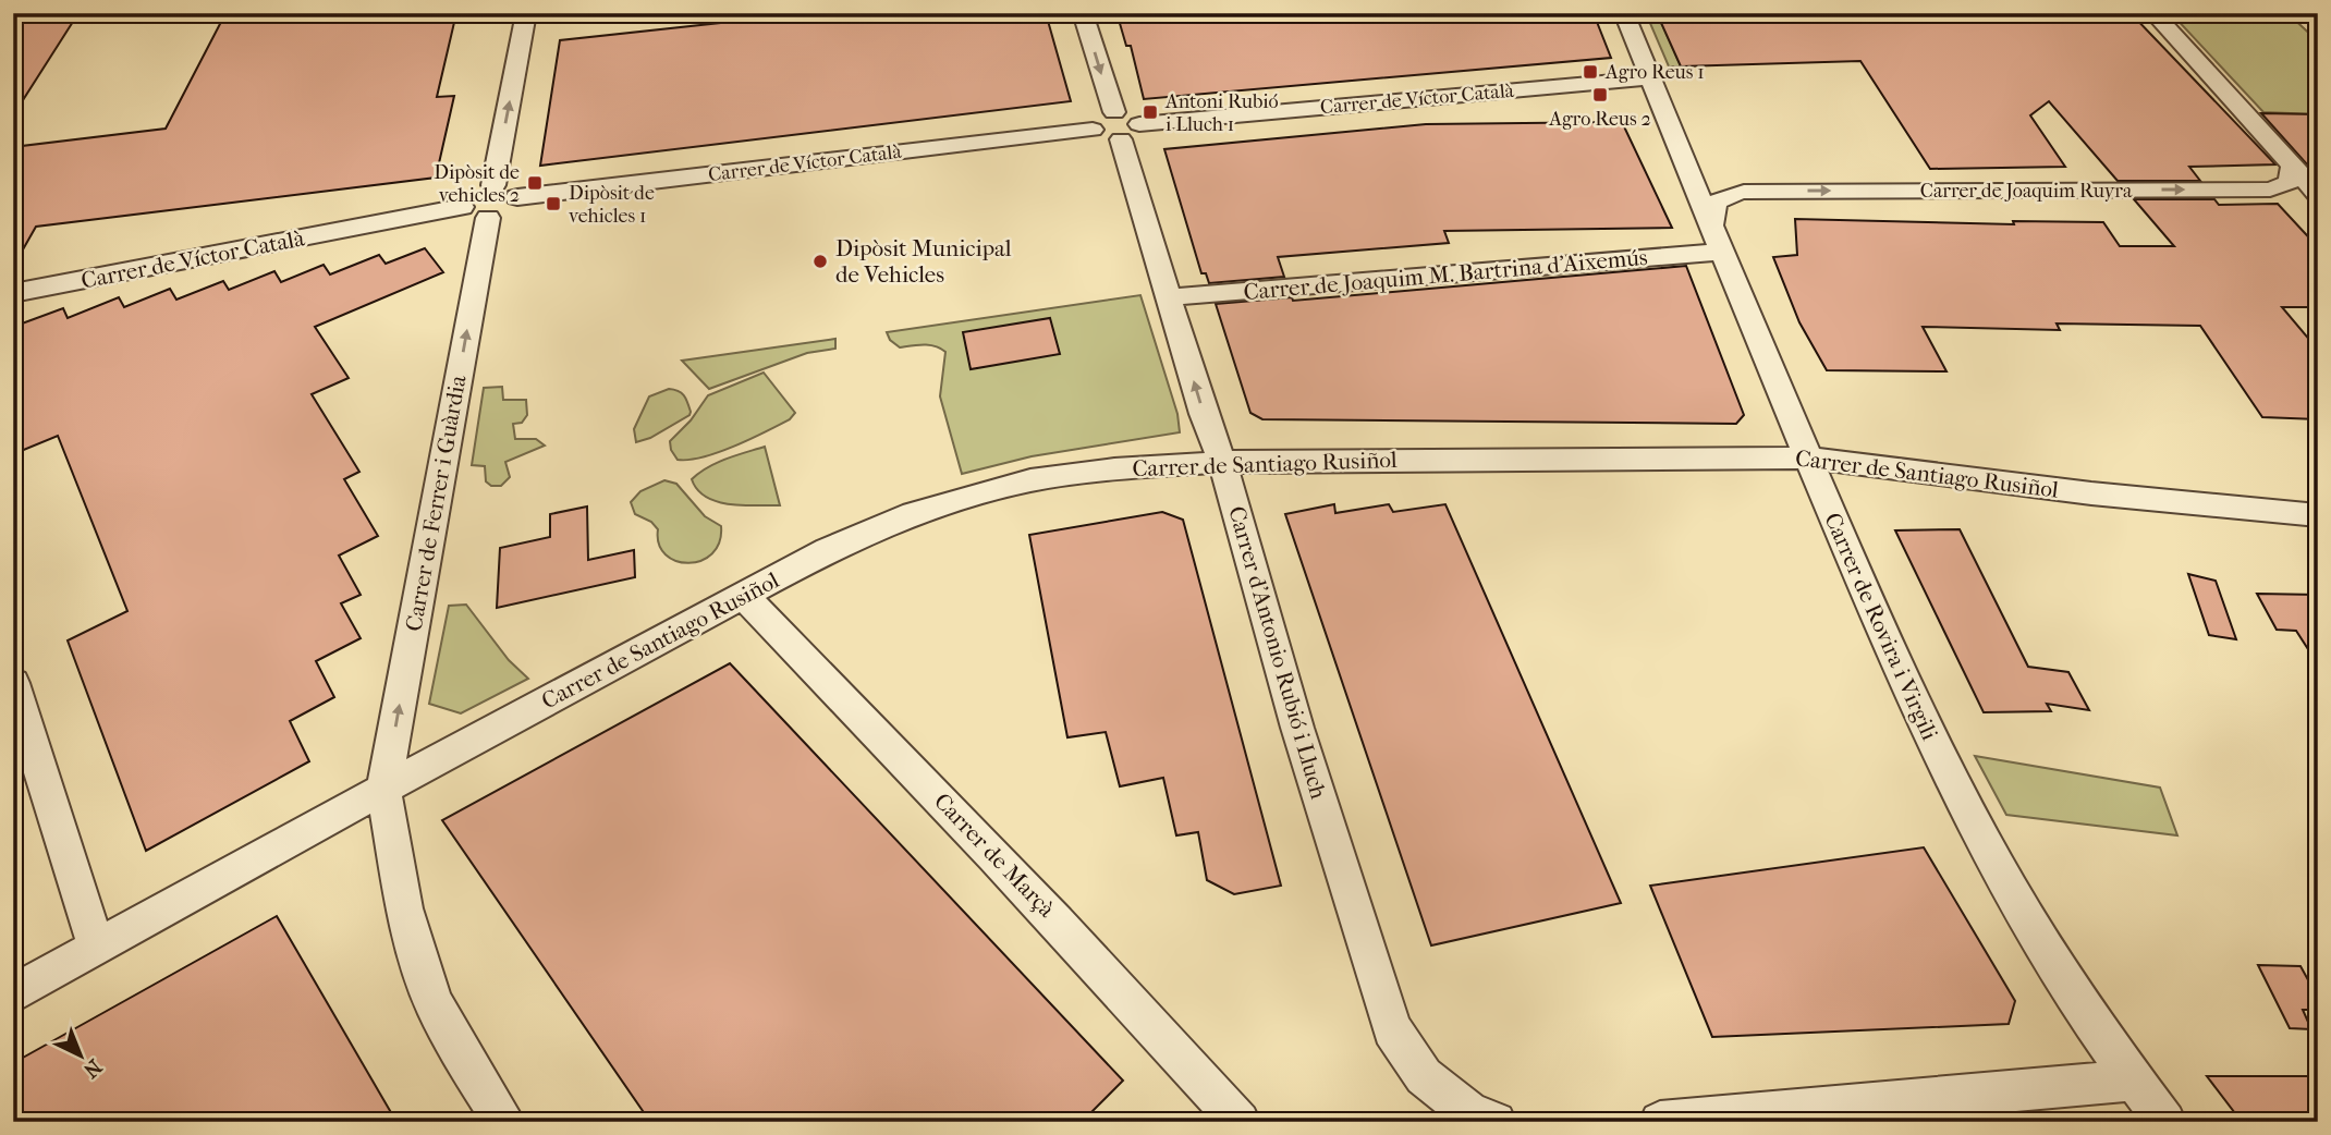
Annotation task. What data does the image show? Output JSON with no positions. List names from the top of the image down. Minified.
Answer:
{"streets":{"street":["Carrer de Víctor Català","Carrer de Joaquim Ruyra","Carrer de Joaquim M. Bartrina d'Aixemús","Carrer de Santiago Rusiñol","Carrer de Ferrer i Guàrdia","Carrer de Rovira i Virgili","Carrer d'Antonio Rubió i Lluch","Carrer de Marçà"]},"crossings":[["Carrer de Víctor Català","Carrer de Ferrer i Guàrdia"],["Carrer de Víctor Català","Carrer de Rovira i Virgili"],["Carrer de Víctor Català","Carrer d'Antonio Rubió i Lluch"],["Carrer de Joaquim Ruyra","Carrer de Rovira i Virgili"],["Carrer de Joaquim M. Bartrina d'Aixemús","Carrer de Rovira i Virgili"],["Carrer de Joaquim M. Bartrina d'Aixemús","Carrer d'Antonio Rubió i Lluch"],["Carrer de Santiago Rusiñol","Carrer de Ferrer i Guàrdia"],["Carrer de Santiago Rusiñol","Carrer de Rovira i Virgili"],["Carrer de Santiago Rusiñol","Carrer d'Antonio Rubió i Lluch"],["Carrer de Santiago Rusiñol","Carrer de Marçà"]],"one_way":["Carrer de Joaquim Ruyra","Carrer de Ferrer i Guàrdia"],"places":{"transit":["Agro Reus 1","Agro Reus 2","Antoni Rubió i Lluch 1","Dipòsit de vehicles 2","Dipòsit de vehicles 1"],"other":["Dipòsit Municipal de Vehicles"]},"north":"bottom right"}
